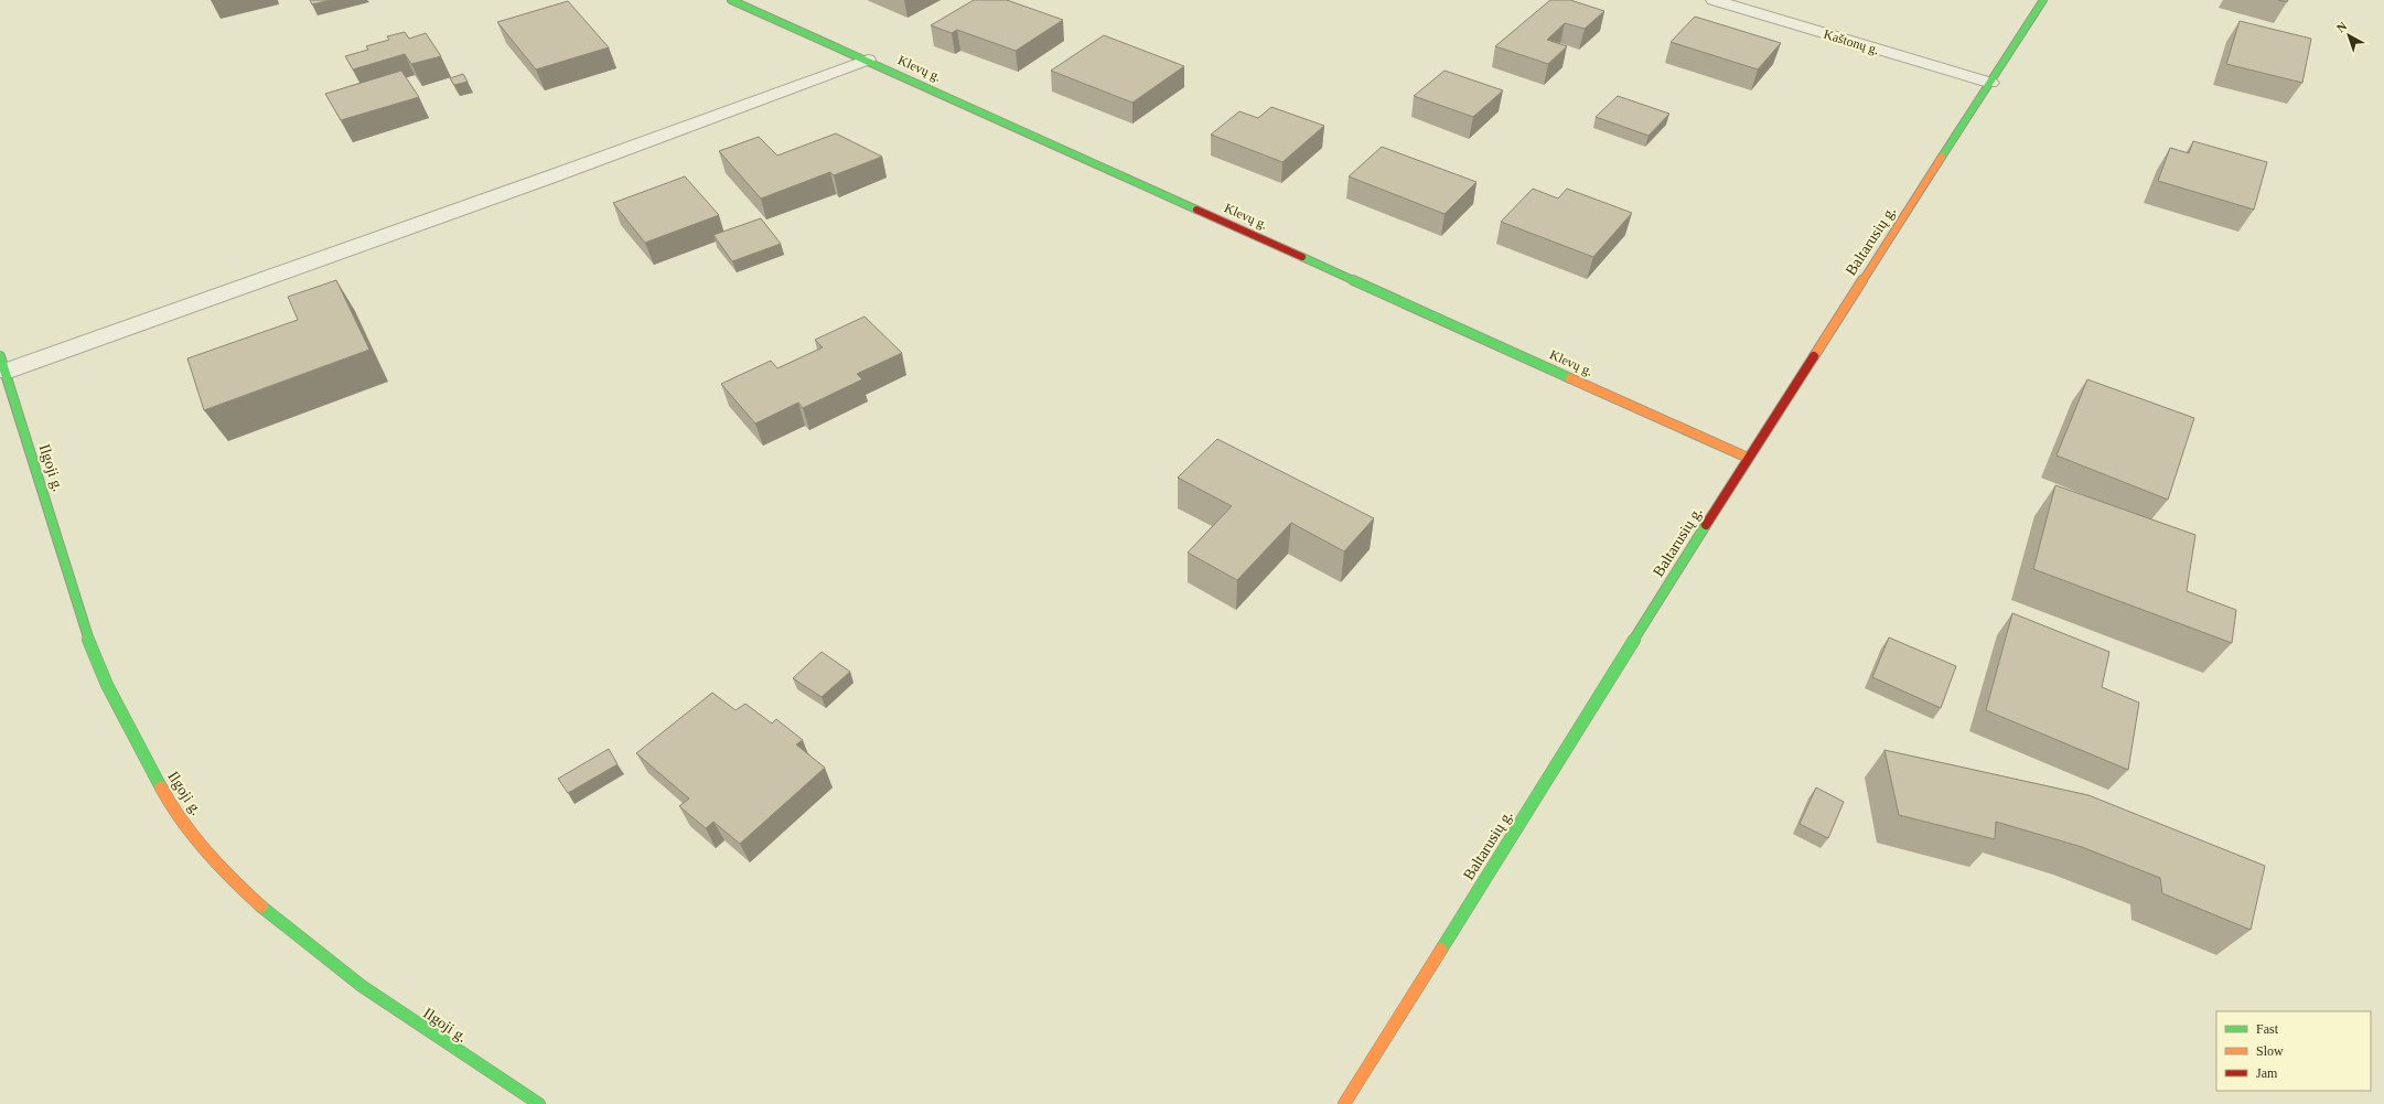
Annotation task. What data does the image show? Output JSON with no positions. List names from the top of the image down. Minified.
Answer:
{"streets":{"street":["Kaštonų g.","Klevų g.","Baltarusių g.","Ilgoji g."]},"crossings":[["Kaštonų g.","Baltarusių g."],["Klevų g.","Baltarusių g."]],"legend":["Fast","Slow","Jam"],"north":"top left"}
